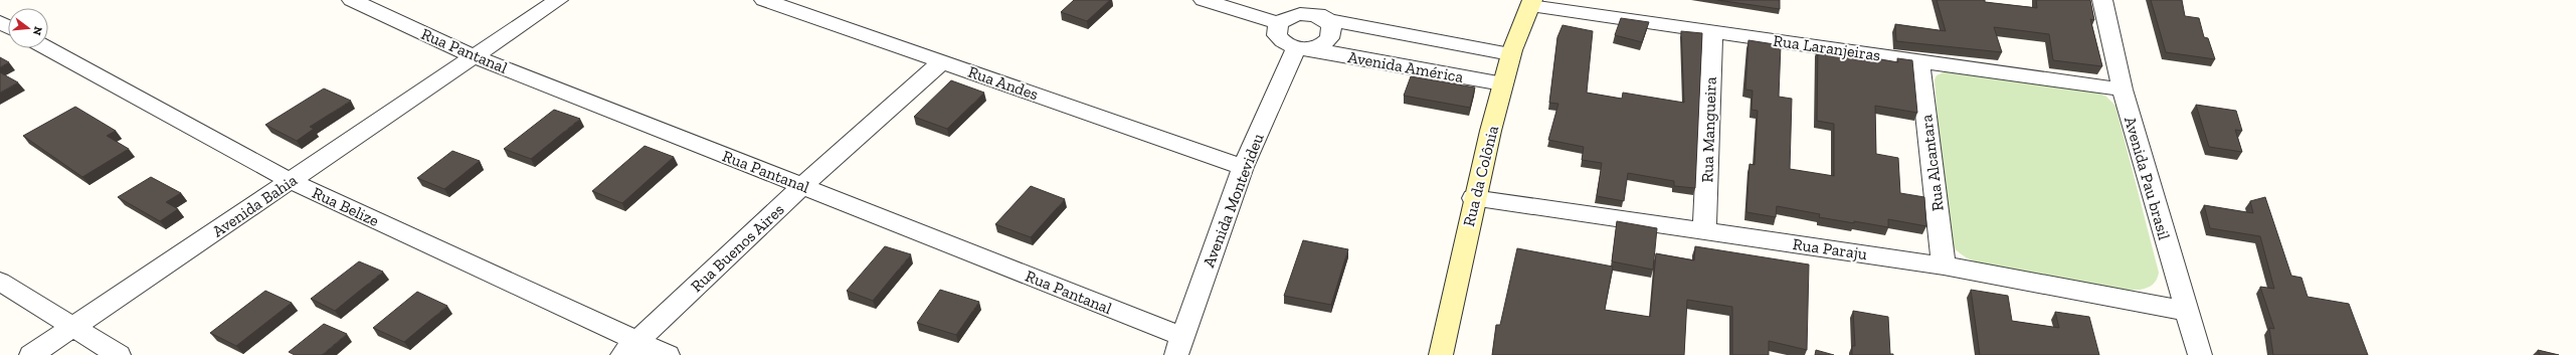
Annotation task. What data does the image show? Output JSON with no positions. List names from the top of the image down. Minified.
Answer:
{"streets":{"main road":["Rua da Colônia"],"street":["Rua Laranjeiras","Rua Pantanal","Avenida América","Rua Andes","Rua Mangueira","Rua Alcantara","Avenida Pau brasil","Avenida Montevideu","Avenida Bahia","Rua Belize","Rua Buenos Aires","Rua Paraju"]},"crossings":[["Rua Laranjeiras","Rua Mangueira"],["Rua Laranjeiras","Rua Alcantara"],["Rua Laranjeiras","Rua da Colônia"],["Rua Laranjeiras","Avenida Pau brasil"],["Rua Pantanal","Avenida Montevideu"],["Rua Pantanal","Avenida Bahia"],["Rua Pantanal","Rua Buenos Aires"],["Avenida América","Rua da Colônia"],["Avenida América","Avenida Montevideu"],["Rua Andes","Avenida Montevideu"],["Rua Andes","Rua Buenos Aires"],["Rua Mangueira","Rua Paraju"],["Rua Alcantara","Rua Paraju"],["Rua da Colônia","Rua Paraju"],["Avenida Pau brasil","Rua Paraju"],["Avenida Bahia","Rua Belize"],["Rua Belize","Rua Buenos Aires"]],"north":"right"}
